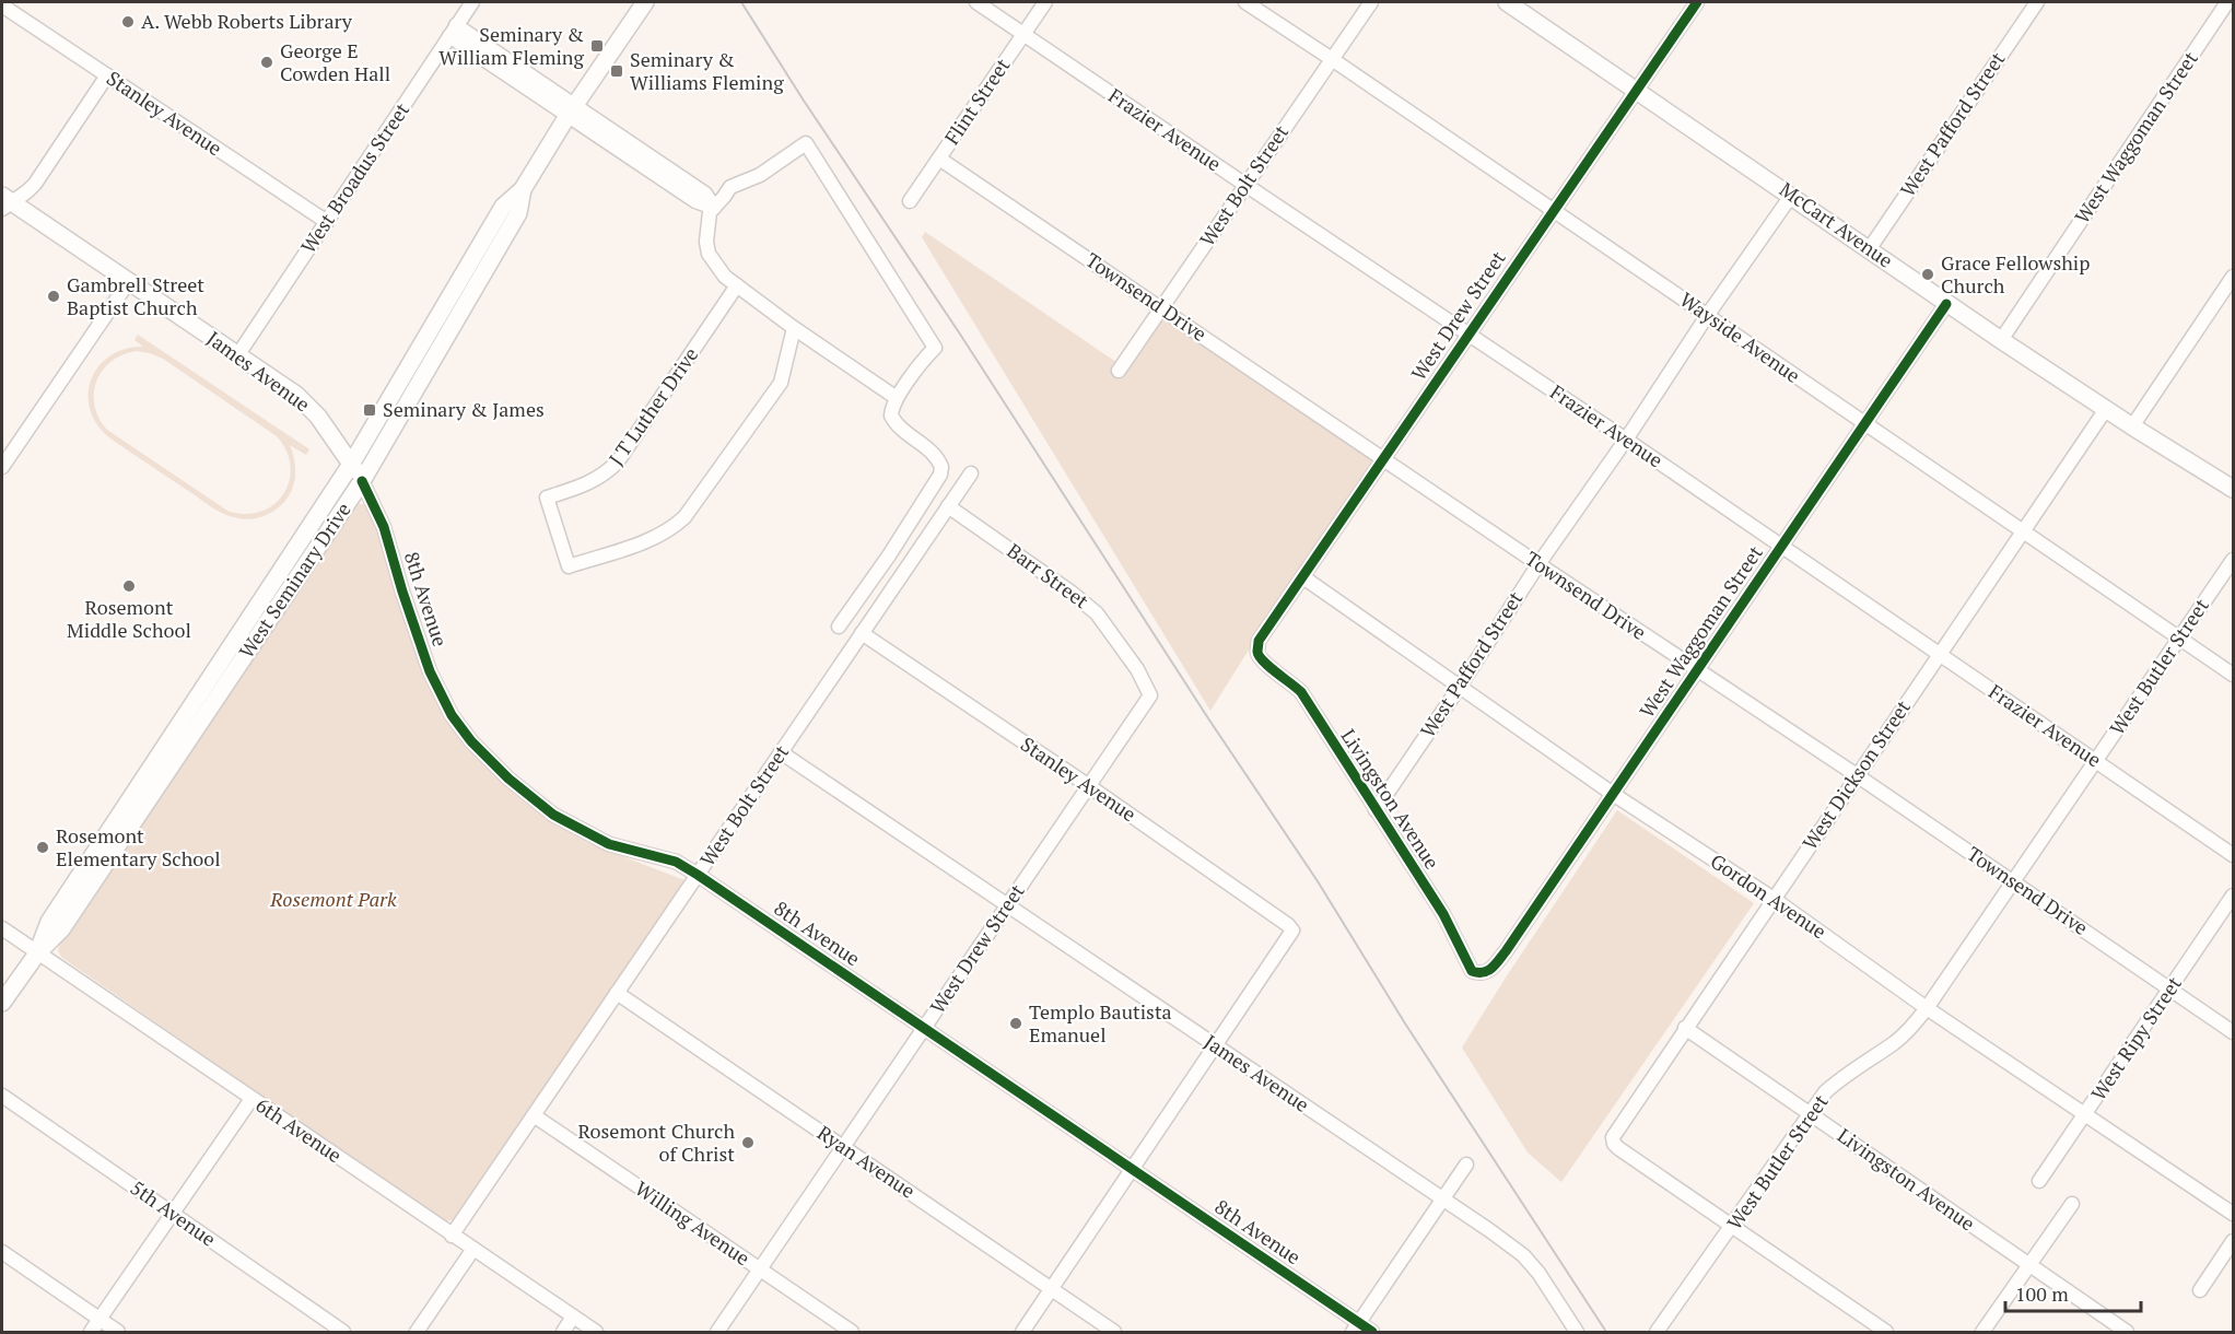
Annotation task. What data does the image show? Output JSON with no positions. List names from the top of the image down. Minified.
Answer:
{"streets":{"main road":["McCart Avenue","James Avenue","West Seminary Drive"],"street":["Flint Street","Stanley Avenue","West Pafford Street","Frazier Avenue","West Waggoman Street","West Broadus Street","West Bolt Street","Townsend Drive","West Drew Street","Wayside Avenue","J T Luther Drive","Barr Street","8th Avenue","West Butler Street","West Dickson Street","Livingston Avenue","Gordon Avenue","West Ripy Street","6th Avenue","Ryan Avenue","5th Avenue","Willing Avenue"]},"crossings":[["Flint Street","Frazier Avenue"],["Flint Street","Townsend Drive"],["Stanley Avenue","West Broadus Street"],["Stanley Avenue","West Bolt Street"],["Stanley Avenue","West Drew Street"],["Stanley Avenue","James Avenue"],["West Pafford Street","Frazier Avenue"],["West Pafford Street","McCart Avenue"],["West Pafford Street","Townsend Drive"],["West Pafford Street","Wayside Avenue"],["West Pafford Street","Livingston Avenue"],["West Pafford Street","Gordon Avenue"],["Frazier Avenue","West Waggoman Street"],["Frazier Avenue","West Bolt Street"],["Frazier Avenue","West Drew Street"],["Frazier Avenue","West Butler Street"],["Frazier Avenue","West Dickson Street"],["West Waggoman Street","McCart Avenue"],["West Waggoman Street","Townsend Drive"],["West Waggoman Street","Wayside Avenue"],["West Waggoman Street","Livingston Avenue"],["West Waggoman Street","Gordon Avenue"],["West Broadus Street","James Avenue"],["West Bolt Street","Townsend Drive"],["West Bolt Street","Wayside Avenue"],["West Bolt Street","James Avenue"],["West Bolt Street","Barr Street"],["West Bolt Street","8th Avenue"],["West Bolt Street","6th Avenue"],["West Bolt Street","Ryan Avenue"],["West Bolt Street","Willing Avenue"],["McCart Avenue","West Drew Street"],["McCart Avenue","West Dickson Street"],["Townsend Drive","West Drew Street"],["Townsend Drive","West Butler Street"],["Townsend Drive","West Dickson Street"],["Townsend Drive","West Ripy Street"],["West Drew Street","Wayside Avenue"],["West Drew Street","James Avenue"],["West Drew Street","Barr Street"],["West Drew Street","8th Avenue"],["West Drew Street","Livingston Avenue"],["West Drew Street","Gordon Avenue"],["West Drew Street","Ryan Avenue"],["West Drew Street","Willing Avenue"],["Wayside Avenue","West Butler Street"],["Wayside Avenue","West Dickson Street"],["James Avenue","West Seminary Drive"],["James Avenue","8th Avenue"],["West Seminary Drive","8th Avenue"],["West Seminary Drive","6th Avenue"],["West Butler Street","West Dickson Street"],["West Butler Street","Livingston Avenue"],["West Butler Street","Gordon Avenue"],["West Dickson Street","Livingston Avenue"],["West Dickson Street","Gordon Avenue"],["Gordon Avenue","West Ripy Street"]],"parks":["Rosemont Park"],"places":{"other":["A. Webb Roberts Library","George E Cowden Hall","Grace Fellowship Church","Gambrell Street Baptist Church","Rosemont Middle School","Rosemont Elementary School","Templo Bautista Emanuel","Rosemont Church of Christ"],"transit":["Seminary & William Fleming","Seminary & Williams Fleming","Seminary & James"]},"scale_bar":"100 m"}
